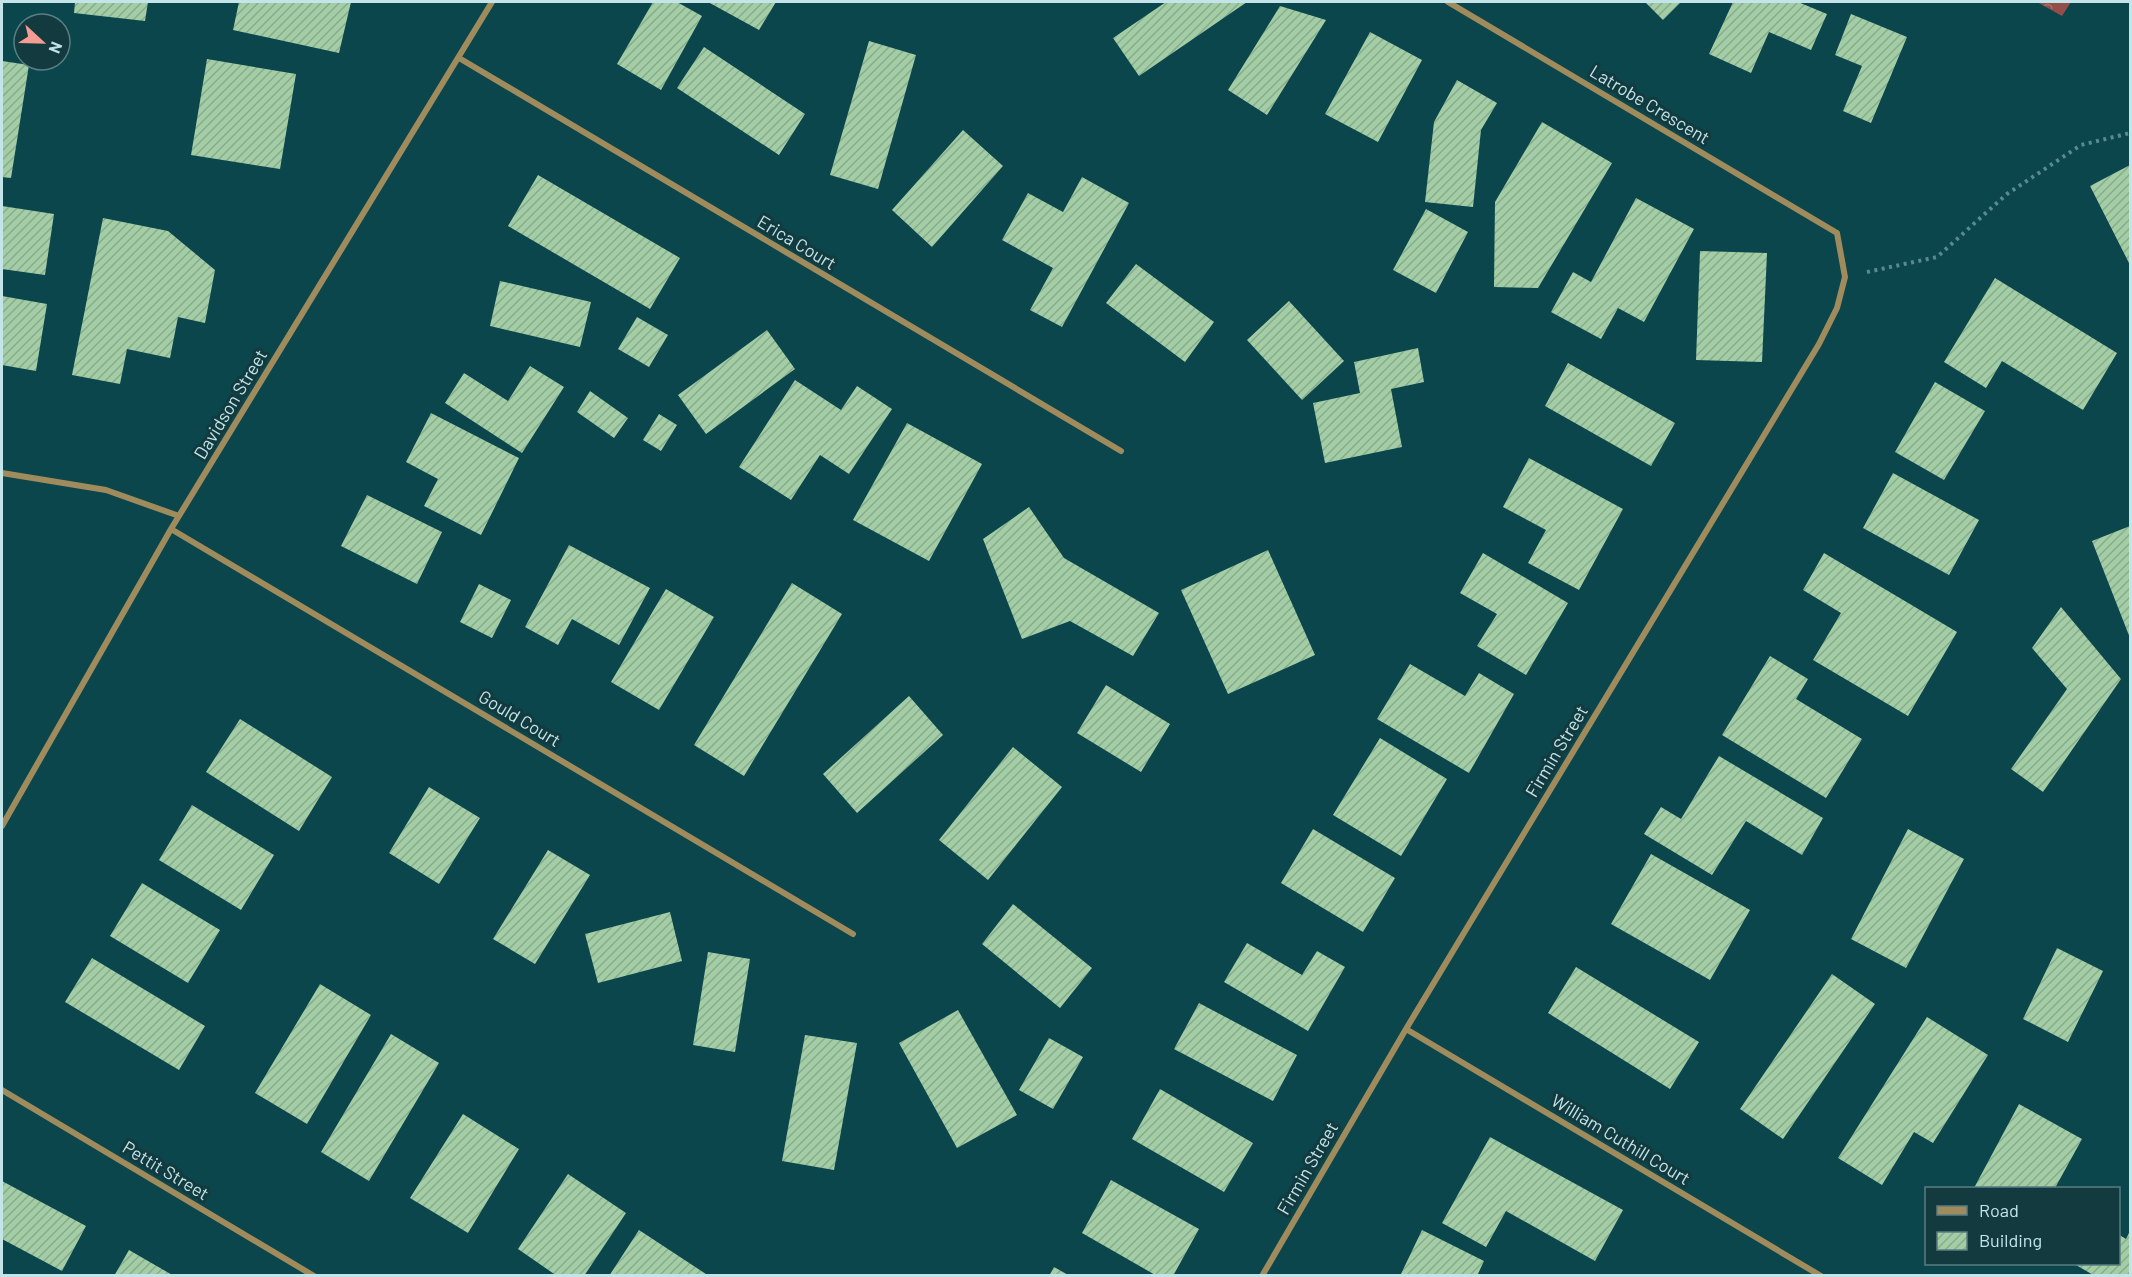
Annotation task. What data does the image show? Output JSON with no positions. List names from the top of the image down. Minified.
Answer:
{"streets":{"street":["Latrobe Crescent","Erica Court","Davidson Street","Gould Court","Firmin Street","William Cuthill Court","Pettit Street"]},"crossings":[["Latrobe Crescent","Firmin Street"],["Erica Court","Davidson Street"],["Davidson Street","Gould Court"],["Firmin Street","William Cuthill Court"]],"legend":["Road","Building"],"north":"right"}
